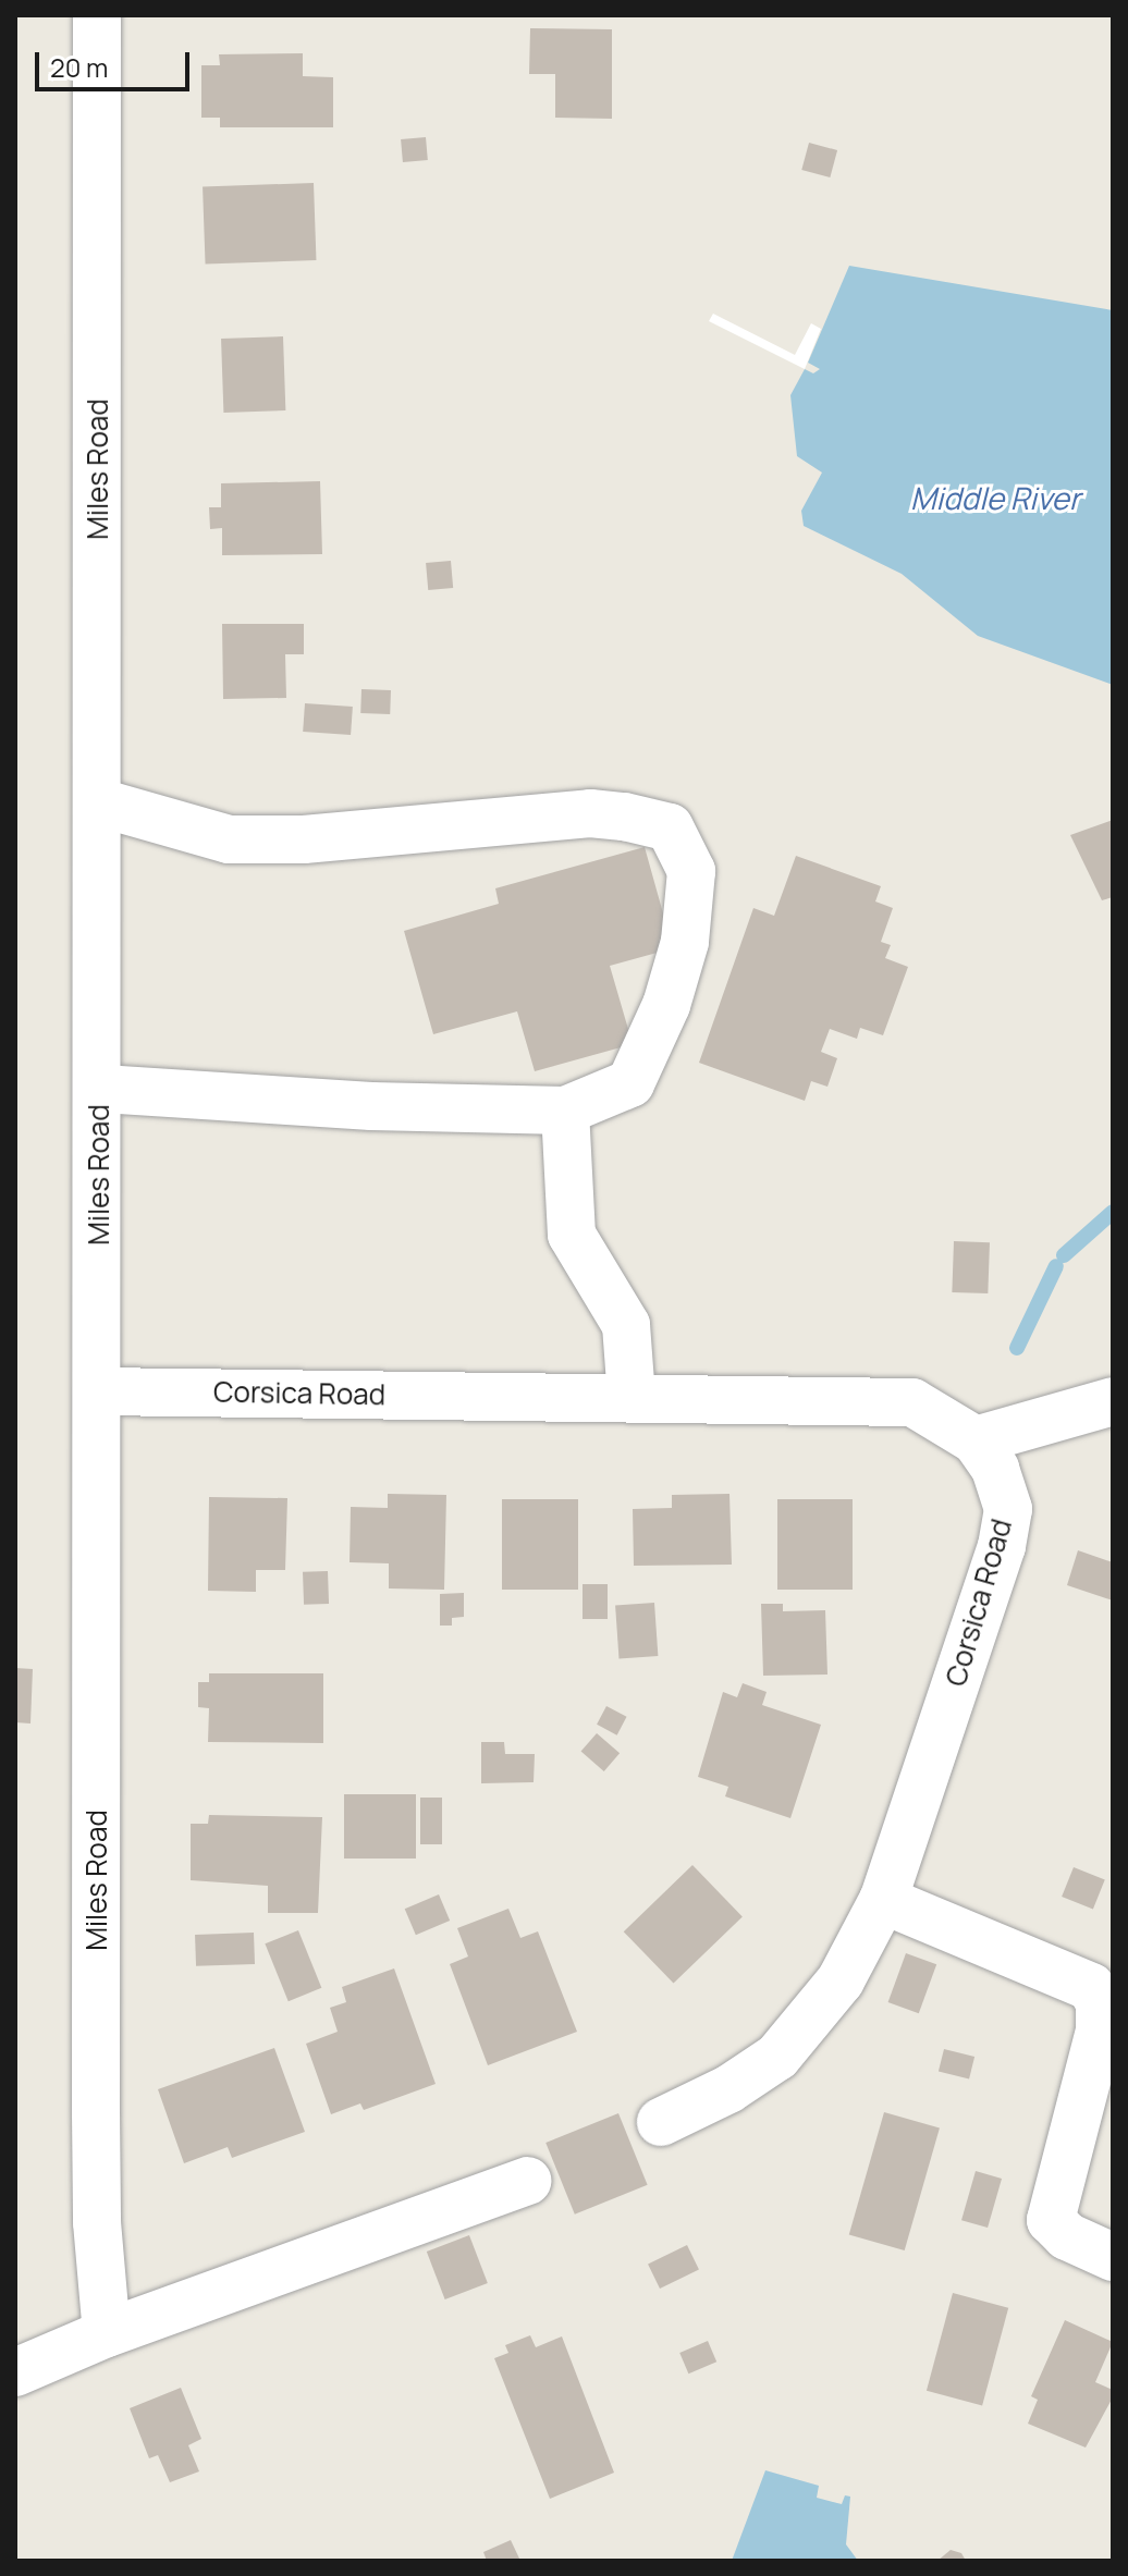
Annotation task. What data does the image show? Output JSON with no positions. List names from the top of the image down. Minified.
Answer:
{"streets":{"street":["Miles Road","Corsica Road"]},"crossings":[["Miles Road","Corsica Road"]],"water":["Middle River"],"scale_bar":"20 m"}
